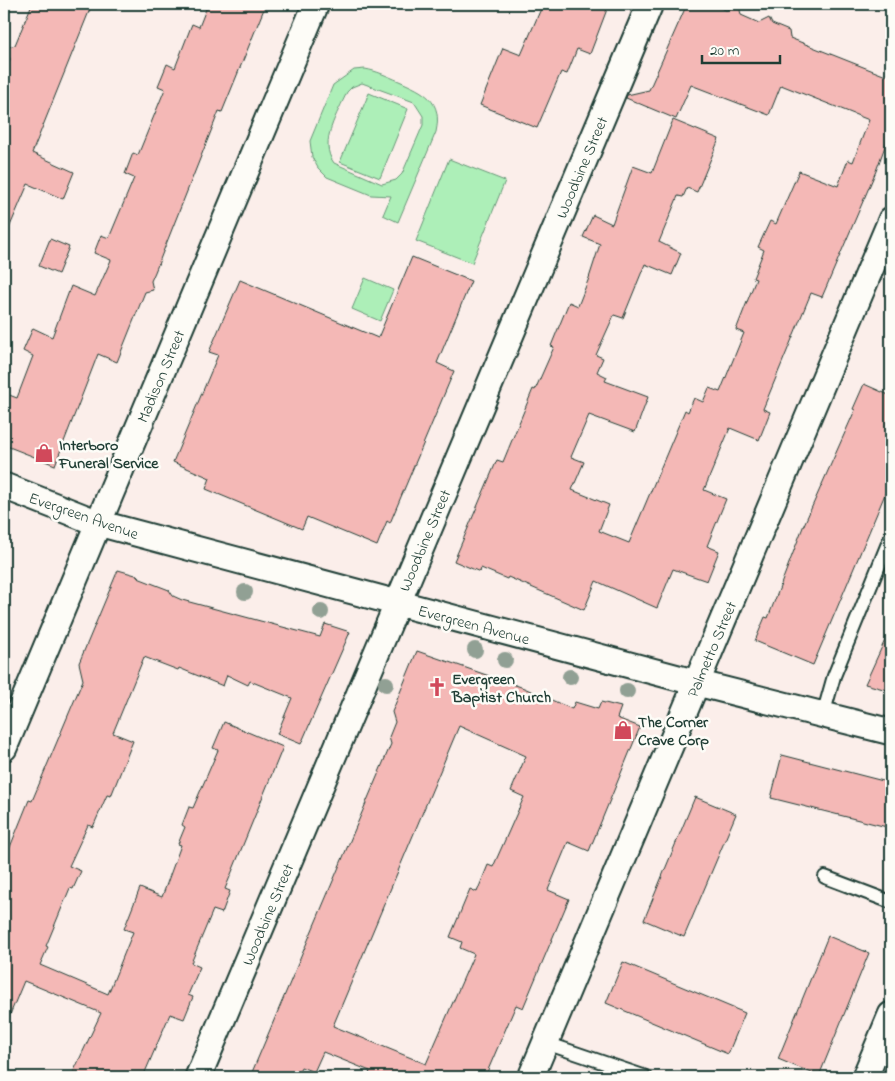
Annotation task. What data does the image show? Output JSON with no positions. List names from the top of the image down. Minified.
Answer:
{"streets":{"street":["Woodbine Street","Madison Street","Evergreen Avenue","Palmetto Street"]},"crossings":[["Woodbine Street","Evergreen Avenue"],["Madison Street","Evergreen Avenue"],["Evergreen Avenue","Palmetto Street"]],"places":{"shop":["Interboro Funeral Service","The Corner Crave Corp"],"church":["Evergreen Baptist Church"]},"scale_bar":"20 m"}
